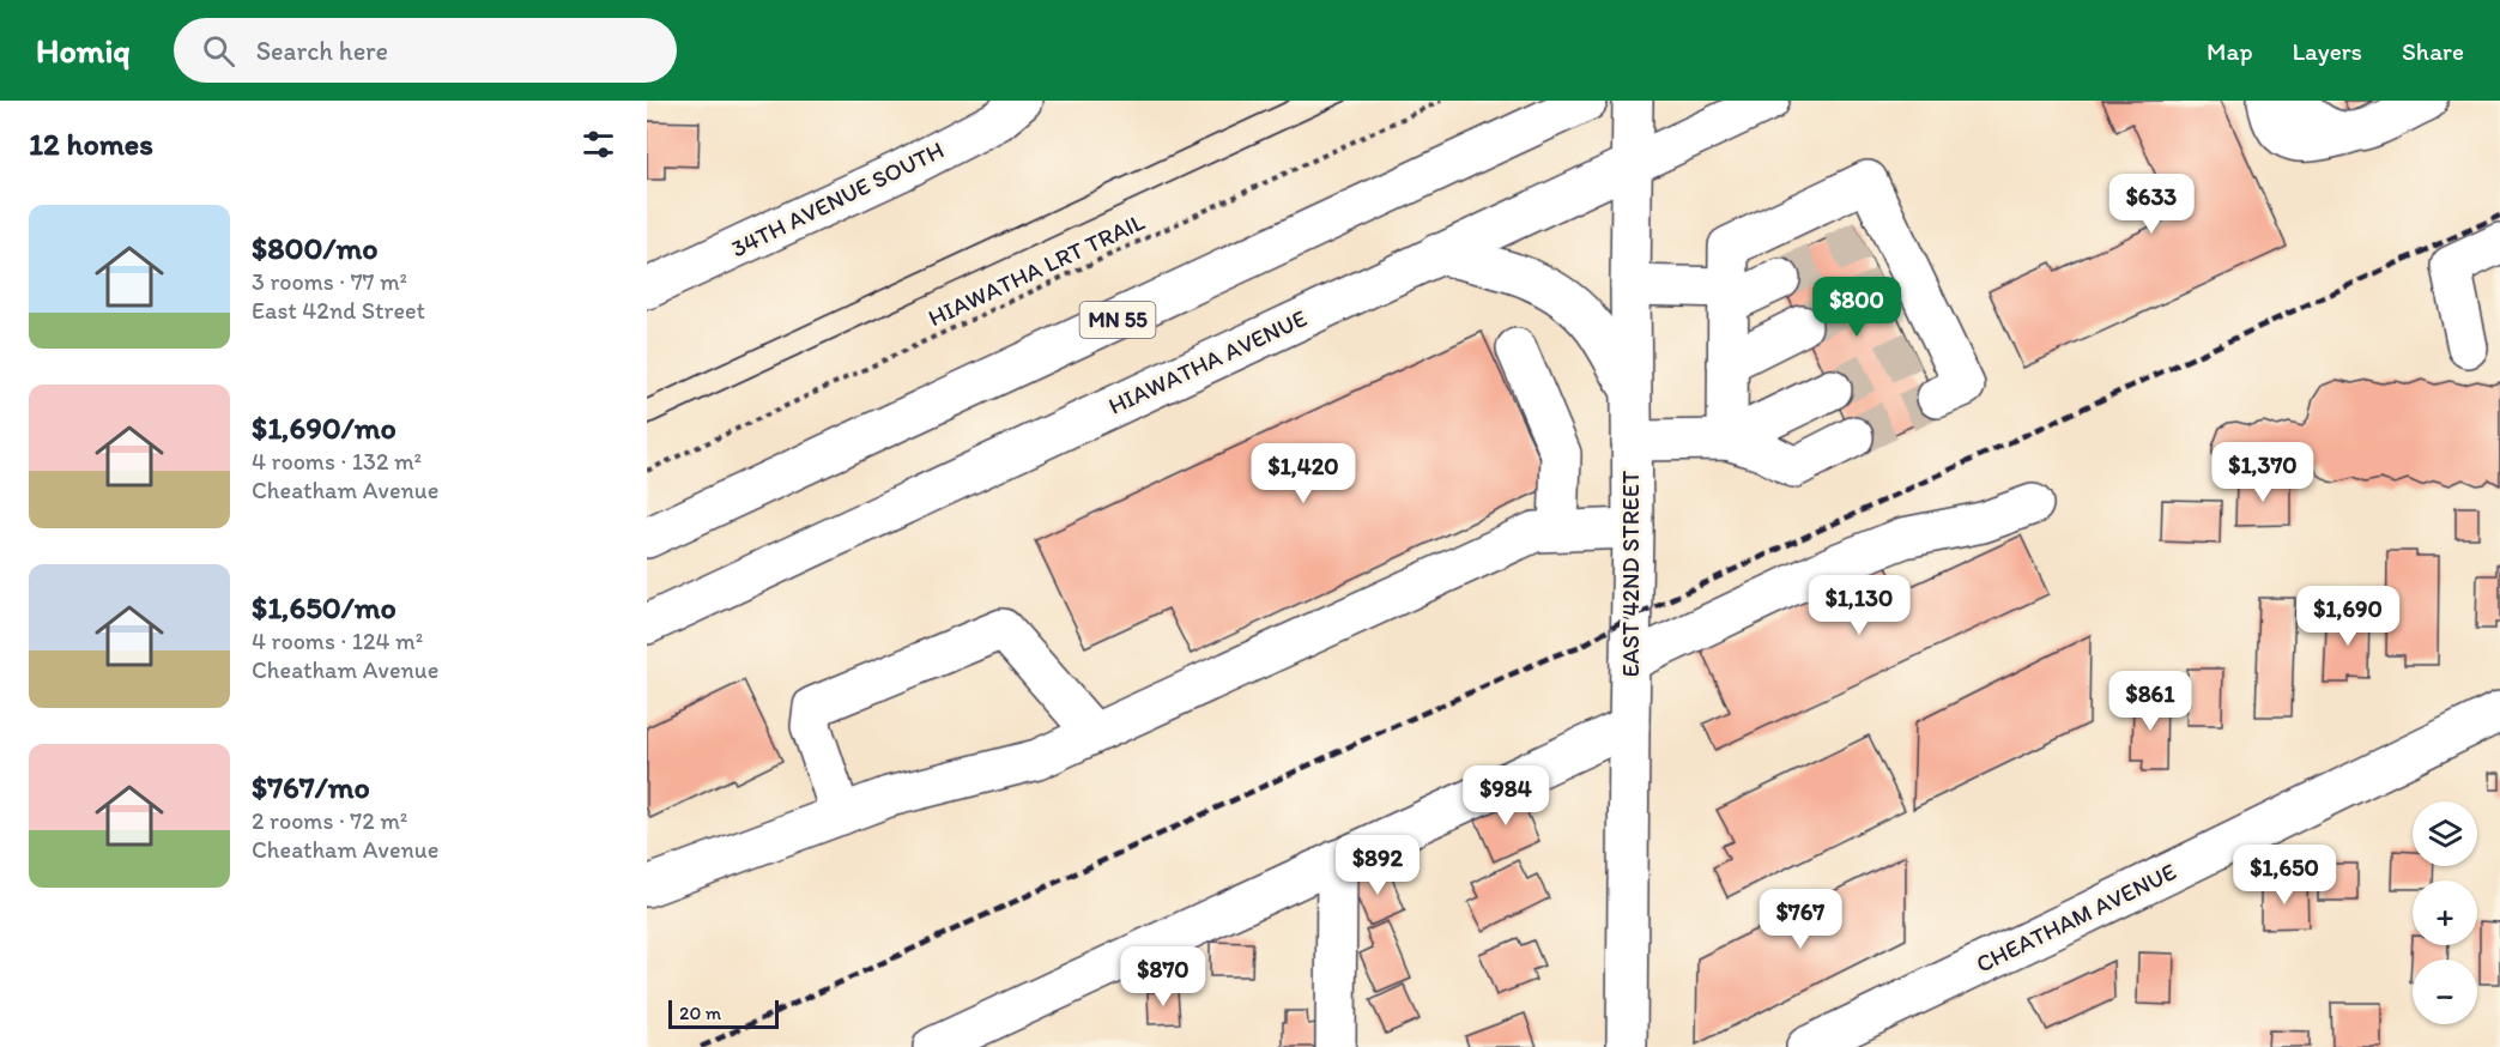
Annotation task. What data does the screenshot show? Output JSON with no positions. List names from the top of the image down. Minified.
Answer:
{"streets":{"main road":["34TH AVENUE SOUTH","MN 55","HIAWATHA AVENUE","EAST 42ND STREET","CHEATHAM AVENUE"],"path":["HIAWATHA LRT TRAIL"]},"crossings":[["HIAWATHA AVENUE","EAST 42ND STREET"]],"scale_bar":"20 m","page":{"header":"Homiq","search":"Search here","nav":["Map","Layers","Share"],"heading":"12 homes","price":["$633","$800","$1,370","$1,420","$1,130","$1,690","$861","$984","$892","$1,650","$767","$870"],"list":[{"name":"$800/mo","note":"3 rooms · 77 m² · East 42nd Street"},{"name":"$1,690/mo","note":"4 rooms · 132 m² · Cheatham Avenue"},{"name":"$1,650/mo","note":"4 rooms · 124 m² · Cheatham Avenue"},{"name":"$767/mo","note":"2 rooms · 72 m² · Cheatham Avenue"}],"map_buttons":["+","−"],"scale":"20 m"}}
